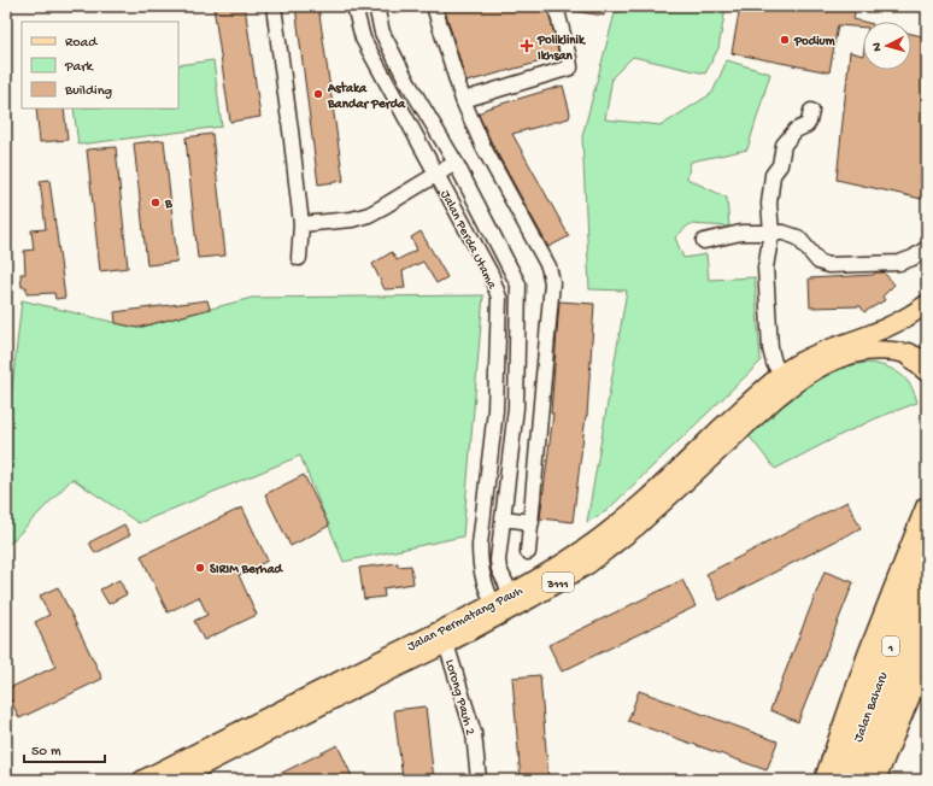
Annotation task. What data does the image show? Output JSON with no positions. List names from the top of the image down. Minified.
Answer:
{"streets":{"highway":["1","Jalan Baharu"],"main road":["3111","Jalan Permatang Pauh"],"street":["Jalan Perda Utama","Lorong Pauh 2"]},"crossings":[["Jalan Perda Utama","Jalan Permatang Pauh"],["Jalan Permatang Pauh","Lorong Pauh 2"]],"places":{"other":["Podium","Astaka Bandar Perda","B","SIRIM Berhad"],"health":["Poliklinik Ikhsan"]},"legend":["Road","Park","Building"],"scale_bar":"50 m","north":"left"}
